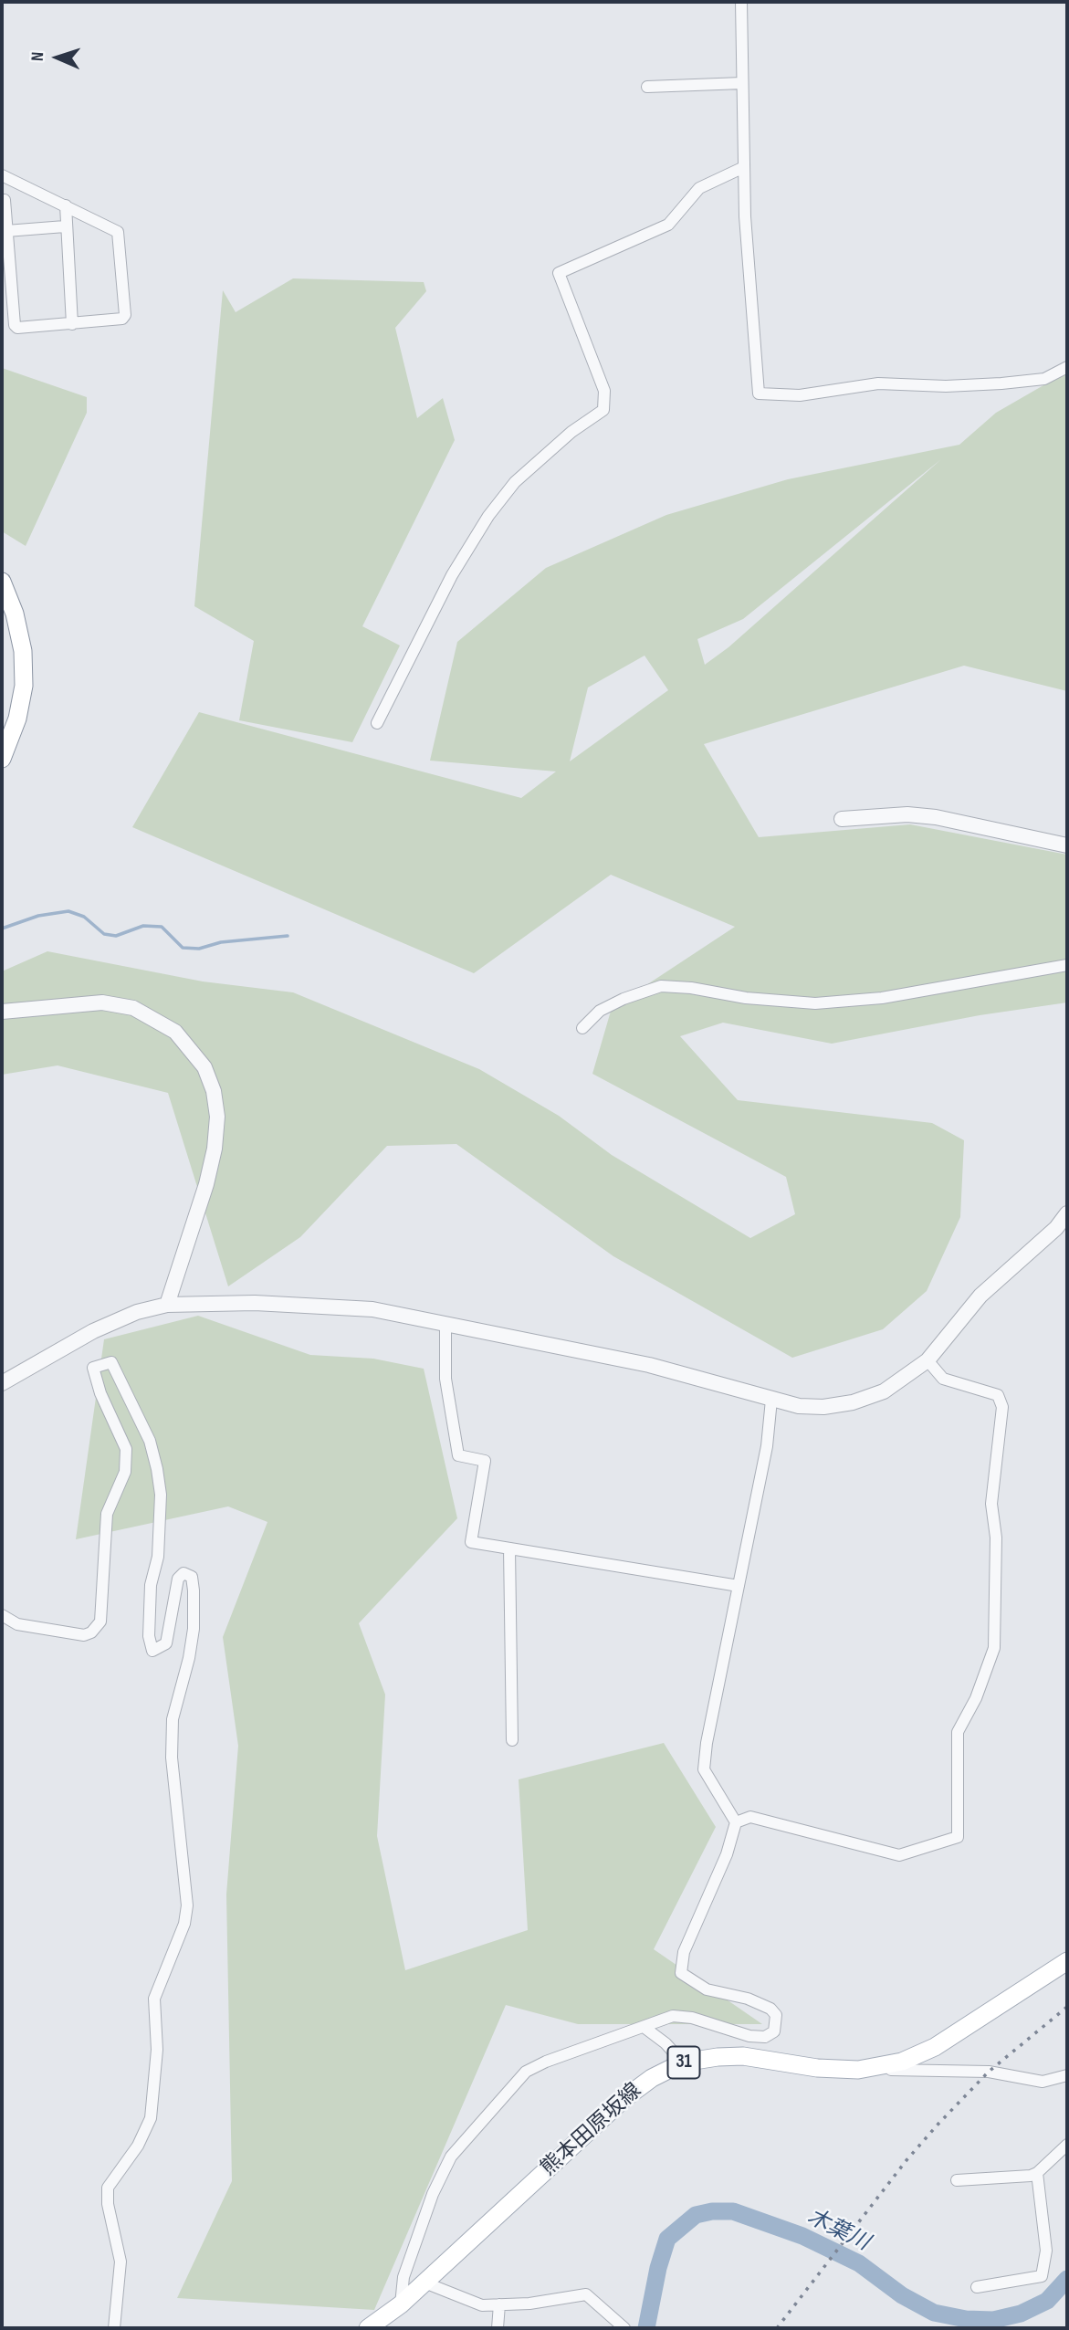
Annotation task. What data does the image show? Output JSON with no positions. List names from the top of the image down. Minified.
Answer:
{"streets":{"main road":["31","熊本田原坂線"]},"water":["木葉川"],"north":"left"}
